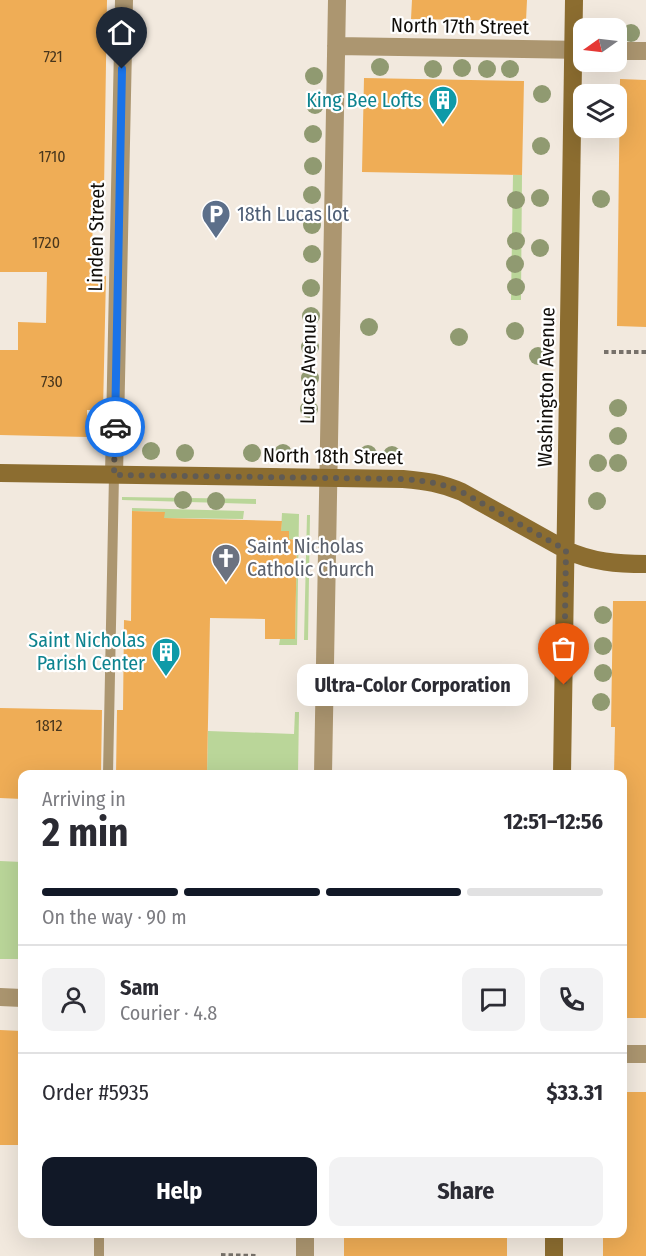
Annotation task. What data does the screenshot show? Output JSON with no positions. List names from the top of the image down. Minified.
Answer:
{"streets":{"main road":["Washington Avenue","North 18th Street"],"street":["North 17th Street","Linden Street","Lucas Avenue"]},"crossings":[["North 17th Street","Lucas Avenue"],["Linden Street","North 18th Street"],["Lucas Avenue","North 18th Street"],["Washington Avenue","North 18th Street"]],"places":{"building":["King Bee Lofts","Saint Nicholas Parish Center"],"parking":["18th Lucas lot"],"church":["Saint Nicholas Catholic Church"],"other":["Ultra-Color Corporation"]},"house_numbers":["721","1710","1720","730","1812"],"north":"left","page":{"bubble":"Ultra-Color Corporation","heading":["2 min","Arriving in","12:51–12:56"],"panel":["Sam","Courier · 4.8","Order #5935","$33.31"],"bar":"On the way · 90 m","buttons":["Help","Share"]}}
